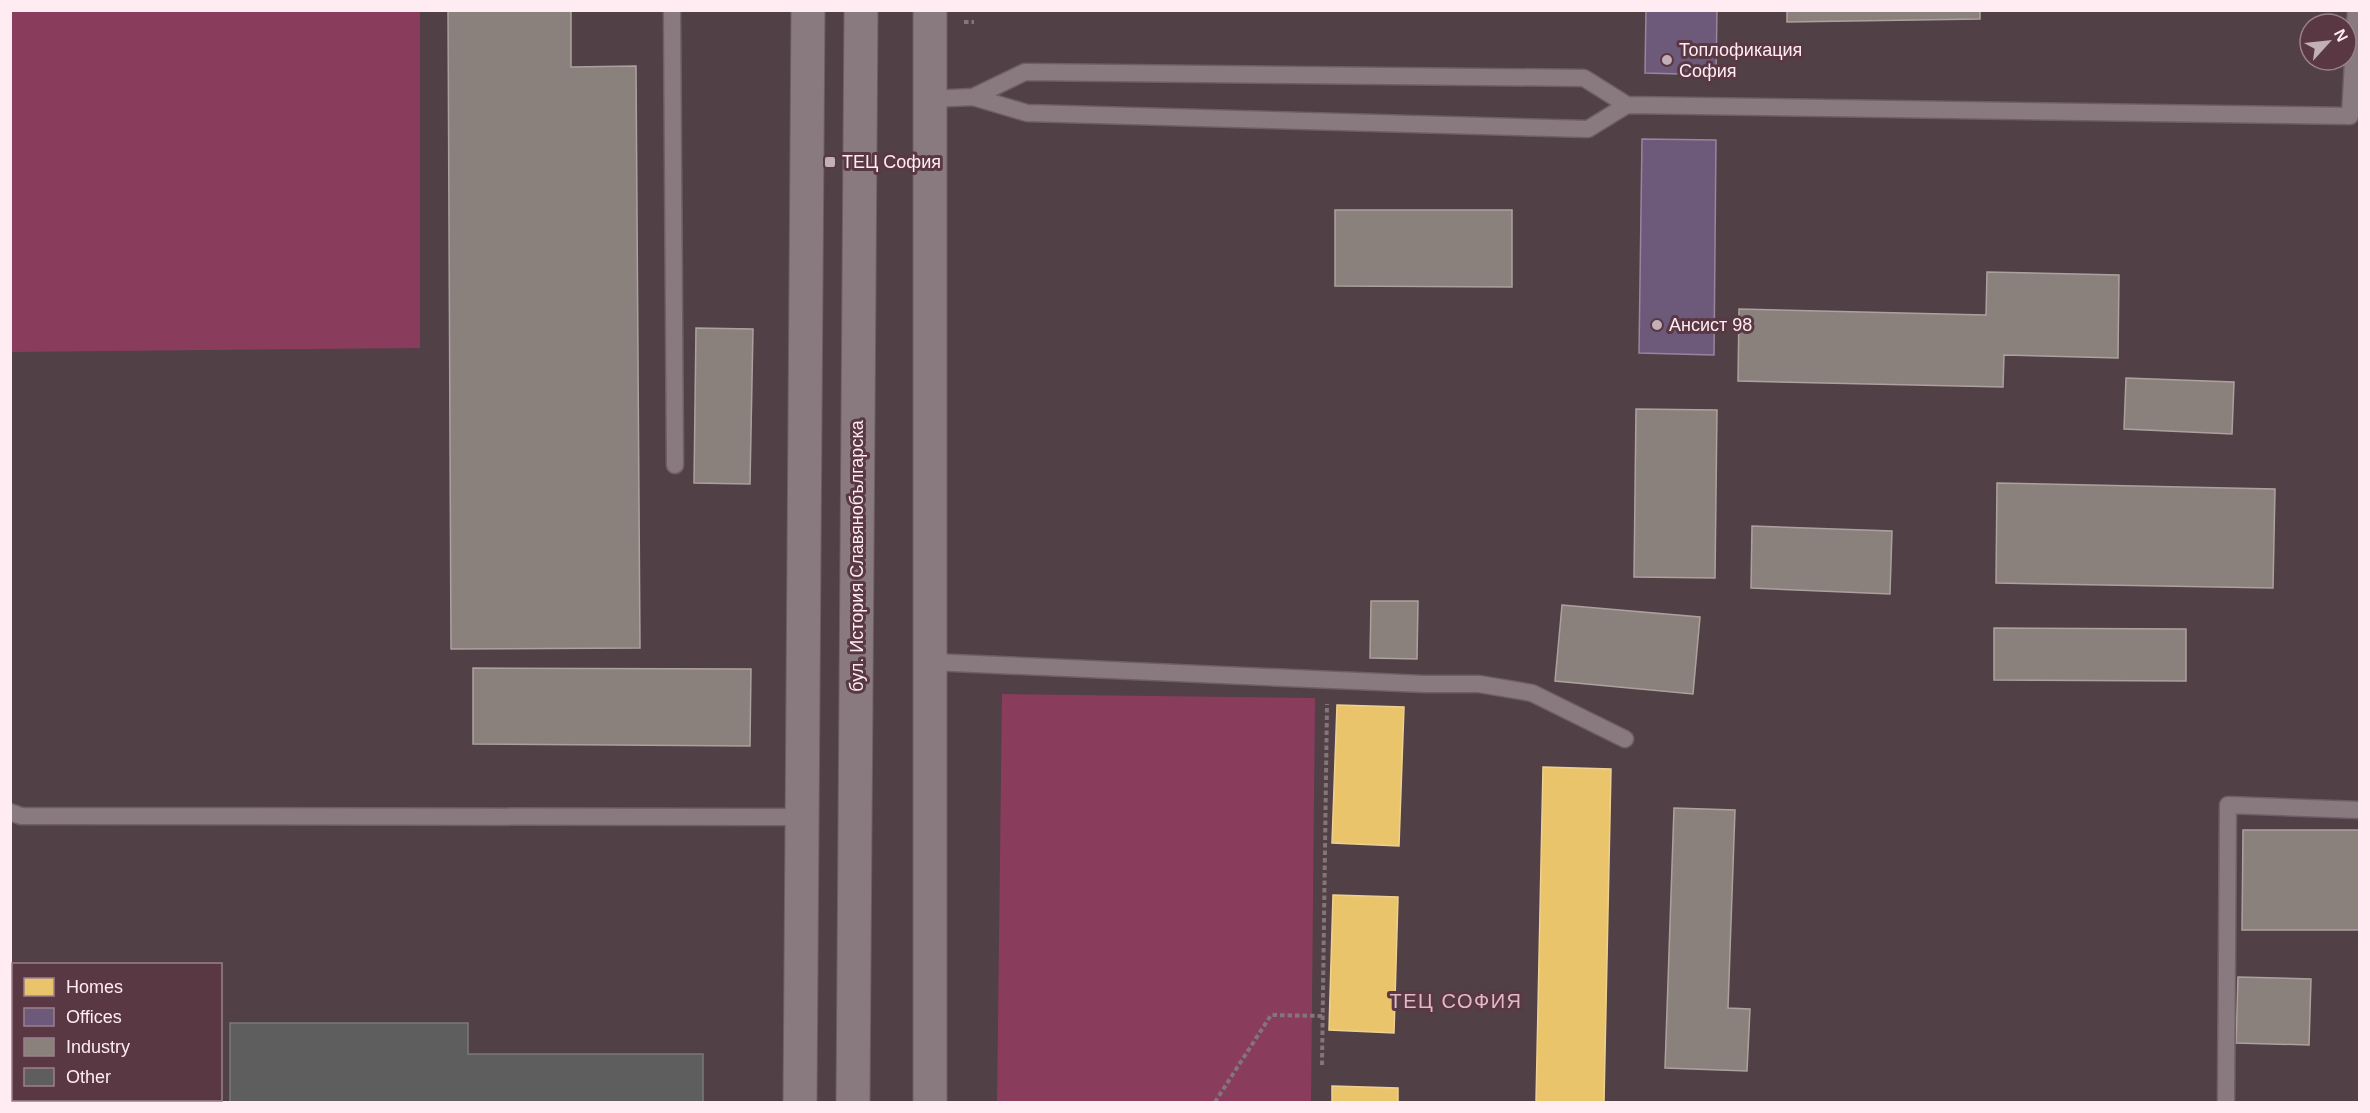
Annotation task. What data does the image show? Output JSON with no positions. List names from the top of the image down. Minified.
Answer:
{"streets":{"main road":["бул. История Славянобългарска"]},"districts":["ТЕЦ СОФИЯ"],"places":{"other":["Топлофикация София","Ансист 98"],"transit":["ТЕЦ София"]},"legend":["Homes","Offices","Industry","Other"],"north":"top right"}
